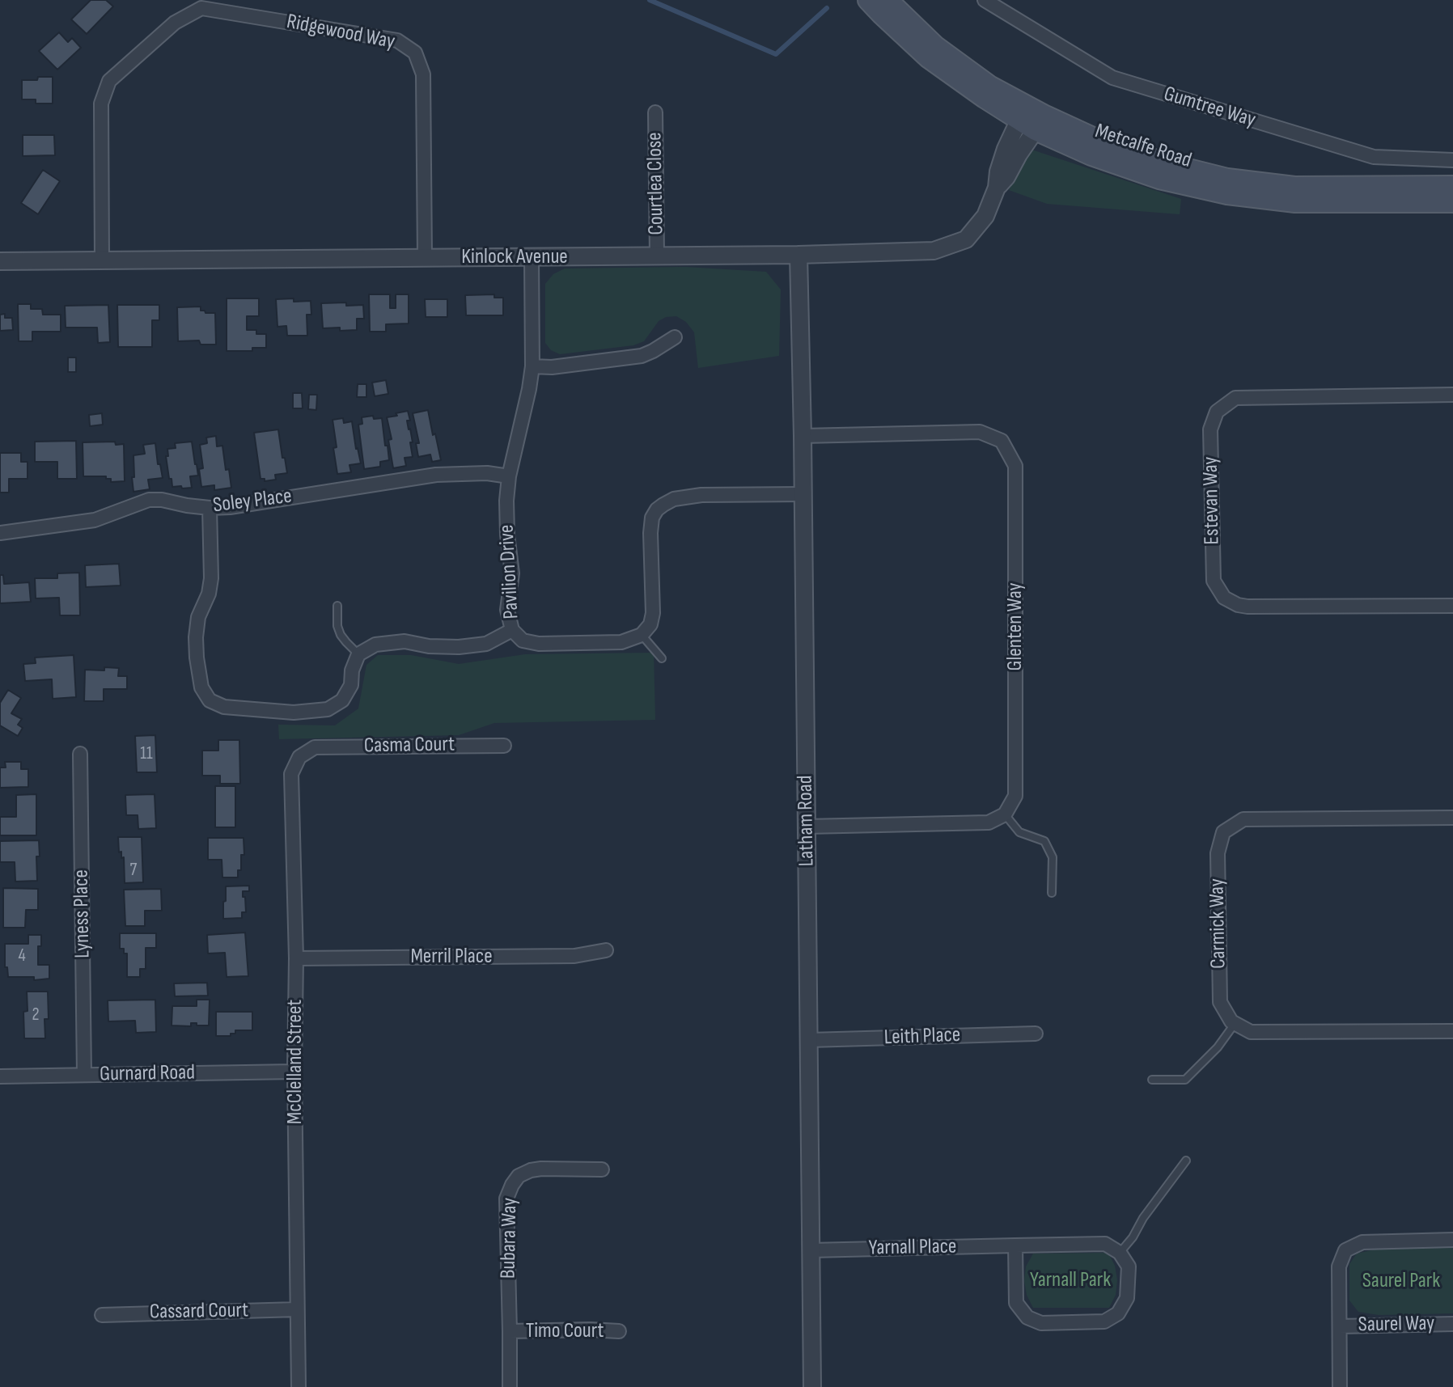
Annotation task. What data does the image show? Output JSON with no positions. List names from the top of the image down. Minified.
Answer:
{"streets":{"main road":["Metcalfe Road"],"street":["Ridgewood Way","Gumtree Way","Courtlea Close","Kinlock Avenue","Estevan Way","Soley Place","Pavilion Drive","Glenten Way","Casma Court","Latham Road","Lyness Place","Carmick Way","Merril Place","Leith Place","McClelland Street","Gurnard Road","Bubara Way","Yarnall Place","Cassard Court","Saurel Way","Timo Court"]},"crossings":[["Ridgewood Way","Kinlock Avenue"],["Metcalfe Road","Kinlock Avenue"],["Courtlea Close","Kinlock Avenue"],["Kinlock Avenue","Pavilion Drive"],["Kinlock Avenue","Latham Road"],["Soley Place","Pavilion Drive"],["Glenten Way","Latham Road"],["Casma Court","McClelland Street"],["Latham Road","Leith Place"],["Latham Road","Yarnall Place"],["Lyness Place","Gurnard Road"],["Merril Place","McClelland Street"],["McClelland Street","Gurnard Road"],["McClelland Street","Cassard Court"],["Bubara Way","Timo Court"]],"parks":["Yarnall Park","Saurel Park"],"house_numbers":["11","7","4","2"]}
